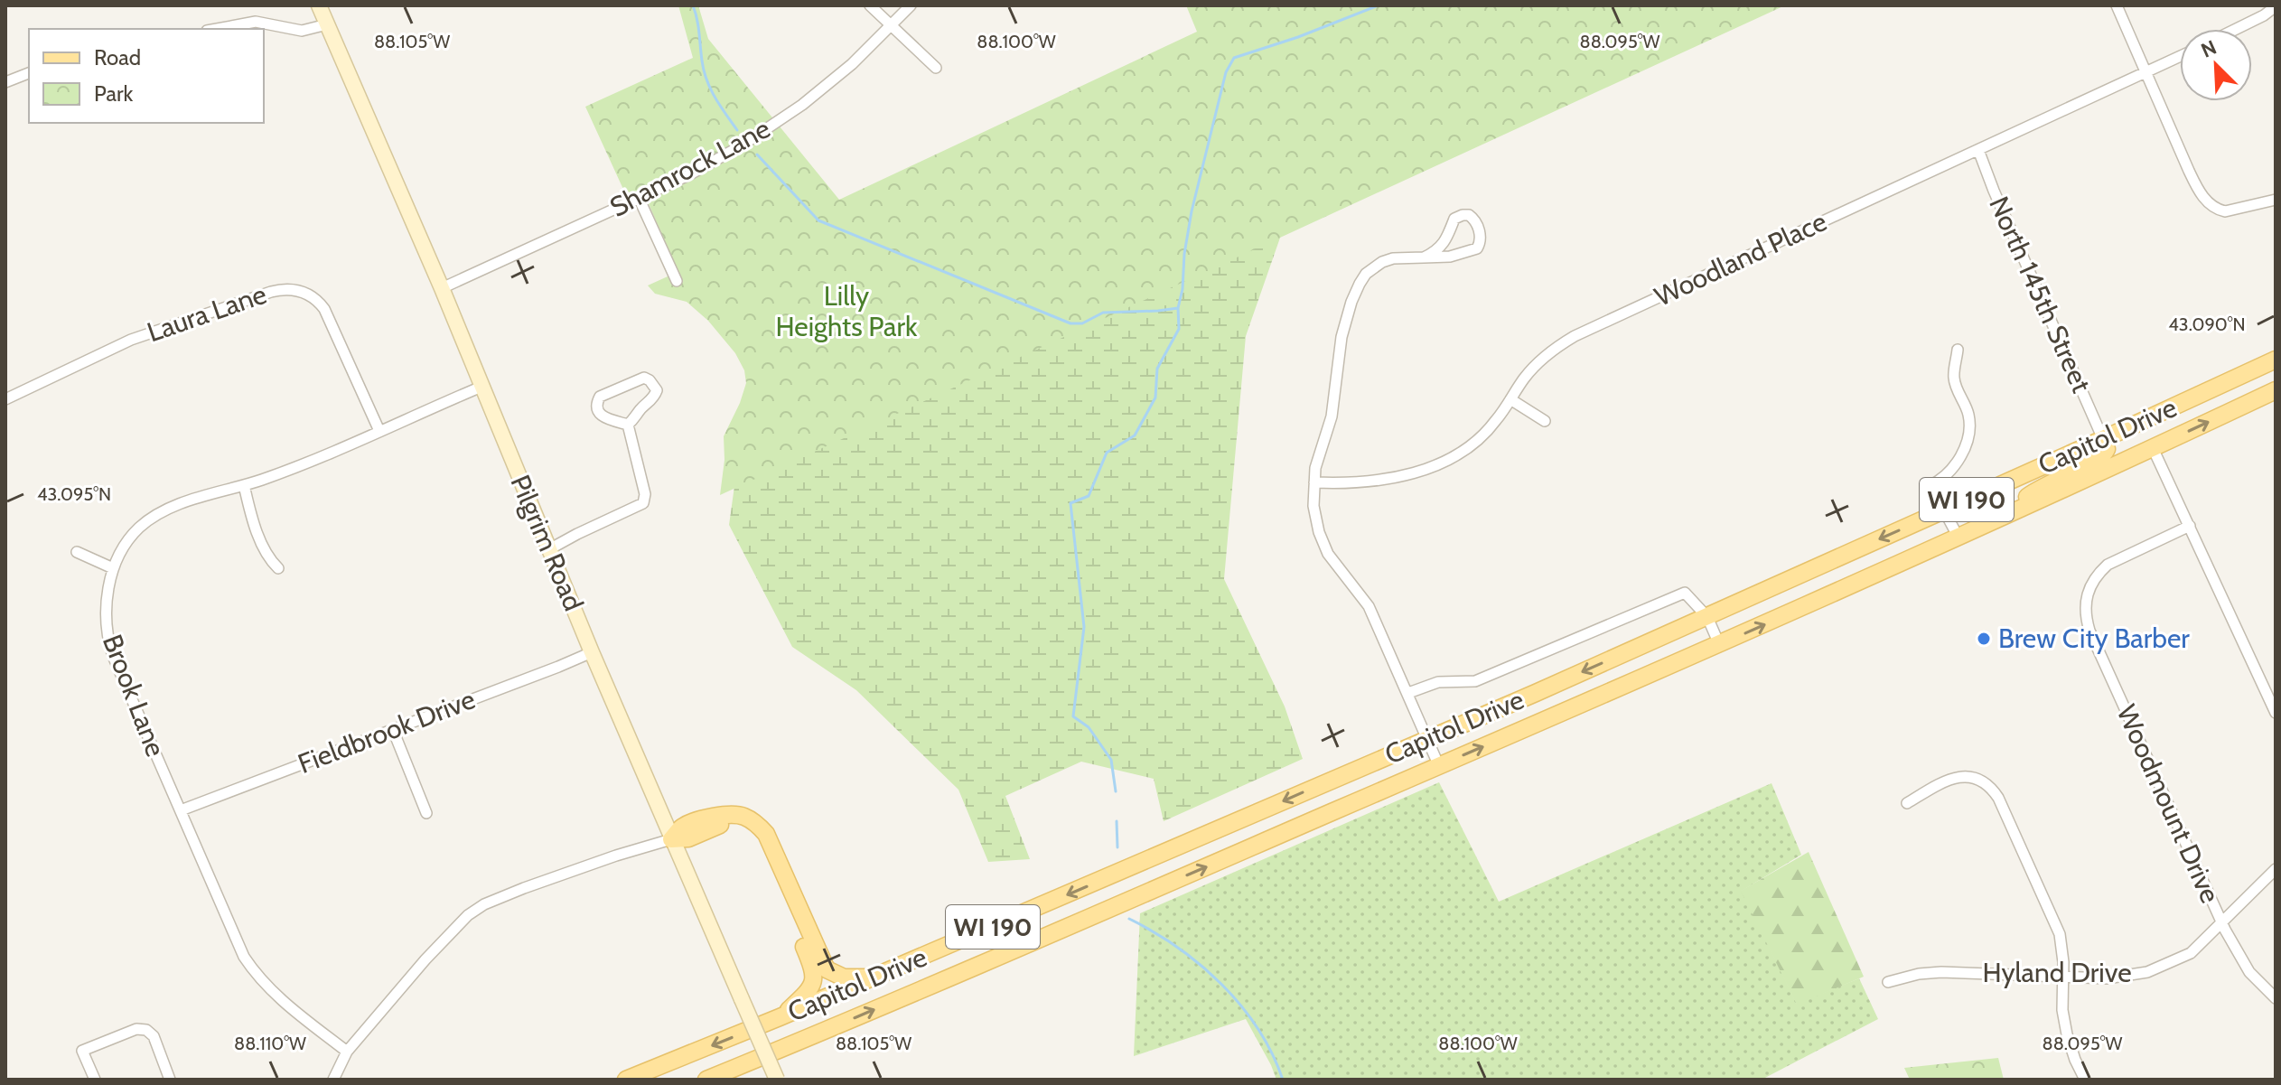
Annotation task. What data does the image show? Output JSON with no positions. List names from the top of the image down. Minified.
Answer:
{"streets":{"main road":["Capitol Drive","WI 190","Pilgrim Road"],"street":["Shamrock Lane","Woodland Place","North 145th Street","Laura Lane","Brook Lane","Fieldbrook Drive","Woodmount Drive","Hyland Drive"]},"crossings":[["Shamrock Lane","Pilgrim Road"],["Woodland Place","North 145th Street"],["North 145th Street","Capitol Drive"],["Laura Lane","Brook Lane"],["Pilgrim Road","Brook Lane"],["Pilgrim Road","Fieldbrook Drive"],["Brook Lane","Fieldbrook Drive"],["Woodmount Drive","Hyland Drive"]],"parks":["Lilly Heights Park"],"places":["Brew City Barber"],"legend":["Road","Park"],"north":"top left","coordinates":["88.105°W","88.100°W","88.095°W","43.090°N","43.095°N","88.110°W"]}
